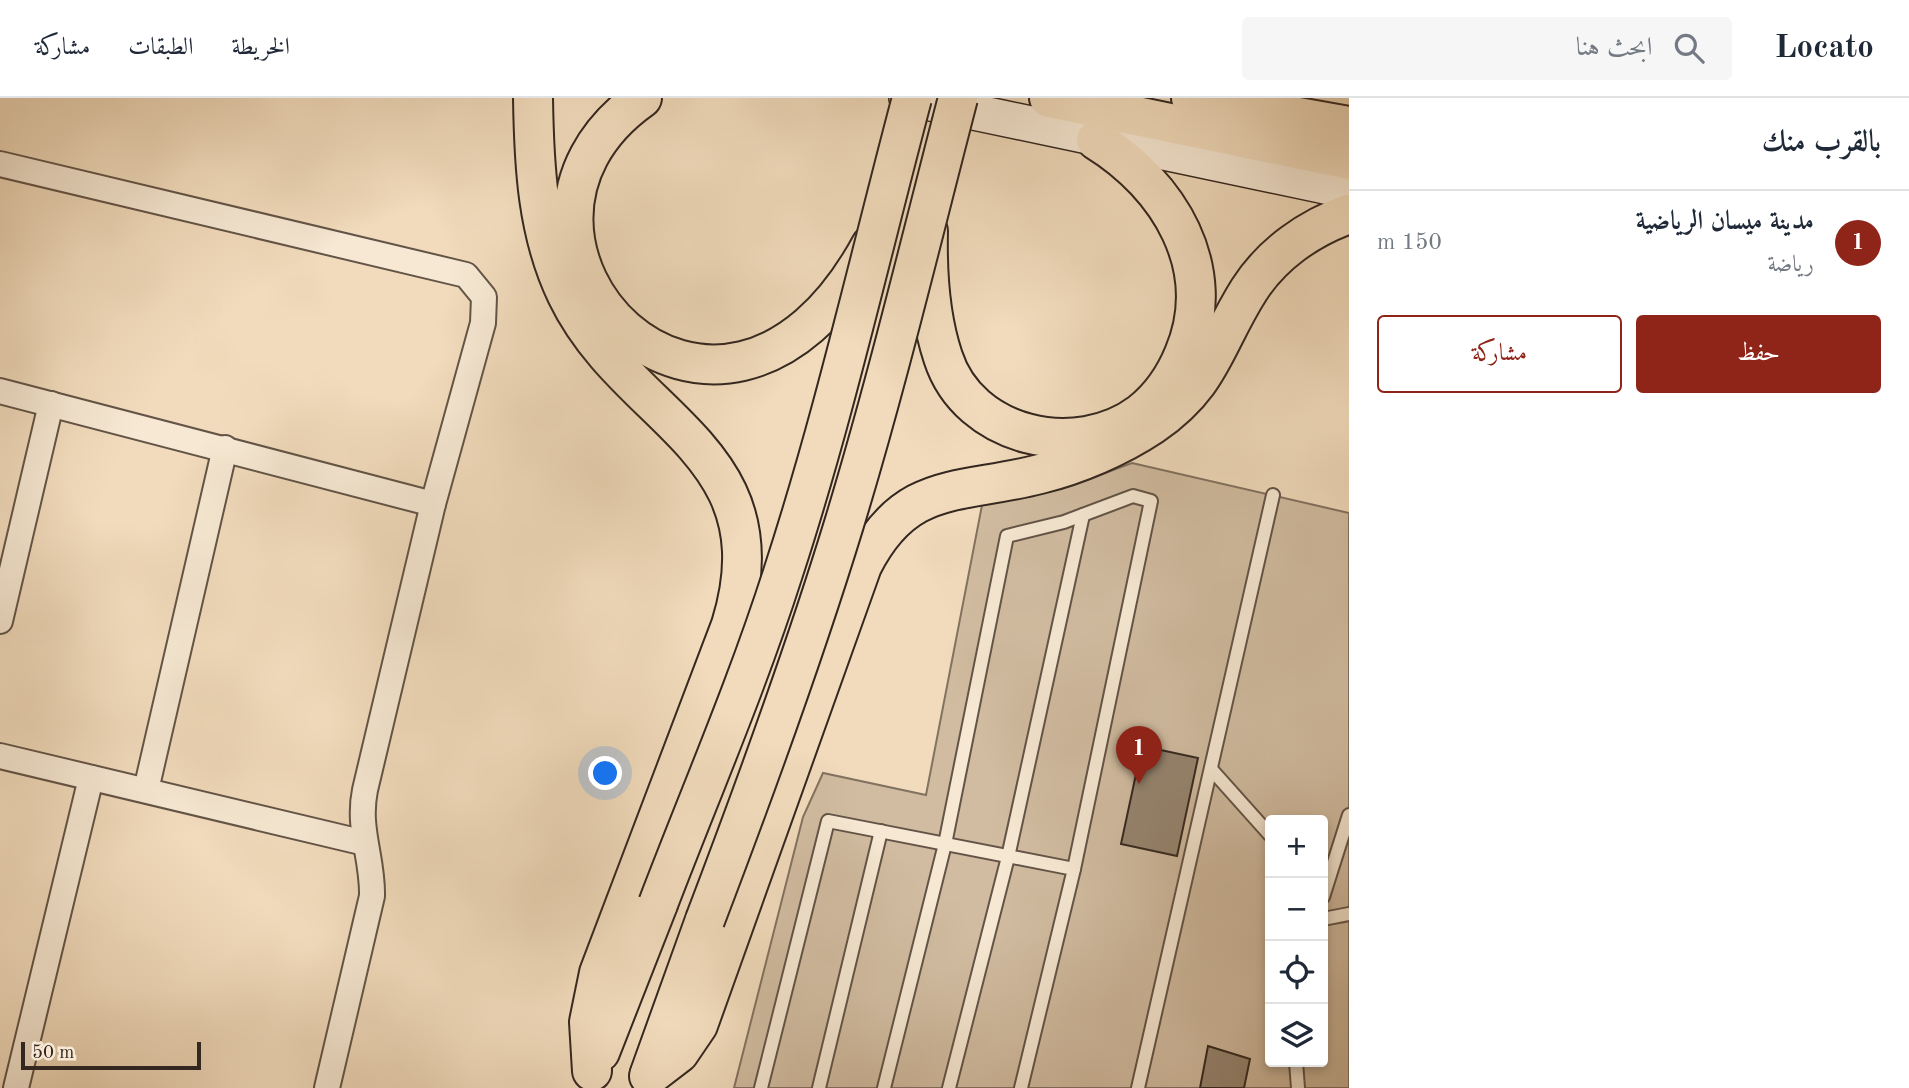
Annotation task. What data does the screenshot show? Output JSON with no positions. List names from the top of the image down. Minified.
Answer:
{"scale_bar":"50 m","page":{"header":"Locato","search":"ابحث هنا","nav":["الخريطة","الطبقات","مشاركة"],"heading":"بالقرب منك","list":[{"mark":"1","name":"مدينة ميسان الرياضية","note":"رياضة","value":"150 m"}],"buttons":["حفظ","مشاركة"],"pins":"1","map_buttons":["+","−"],"scale":"50 m"}}
